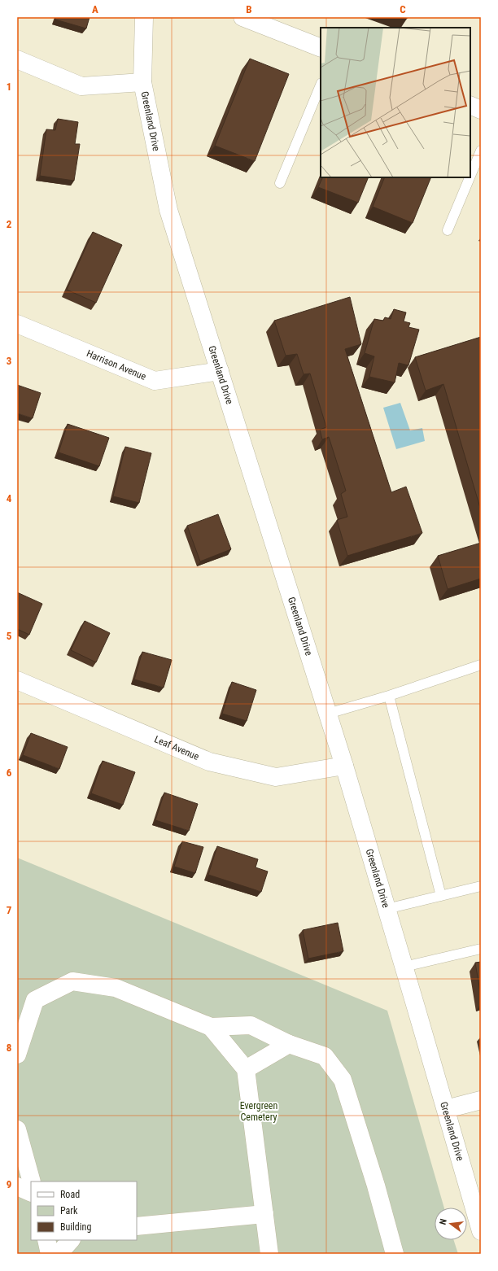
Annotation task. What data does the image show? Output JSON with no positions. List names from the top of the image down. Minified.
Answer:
{"streets":{"street":["Greenland Drive","Harrison Avenue","Leaf Avenue"]},"crossings":[["Greenland Drive","Harrison Avenue"],["Greenland Drive","Leaf Avenue"]],"parks":["Evergreen Cemetery"],"legend":["Road","Park","Building"],"north":"left","grid":{"columns":["A","B","C"],"rows":["1","2","3","4","5","6","7","8","9"]}}
